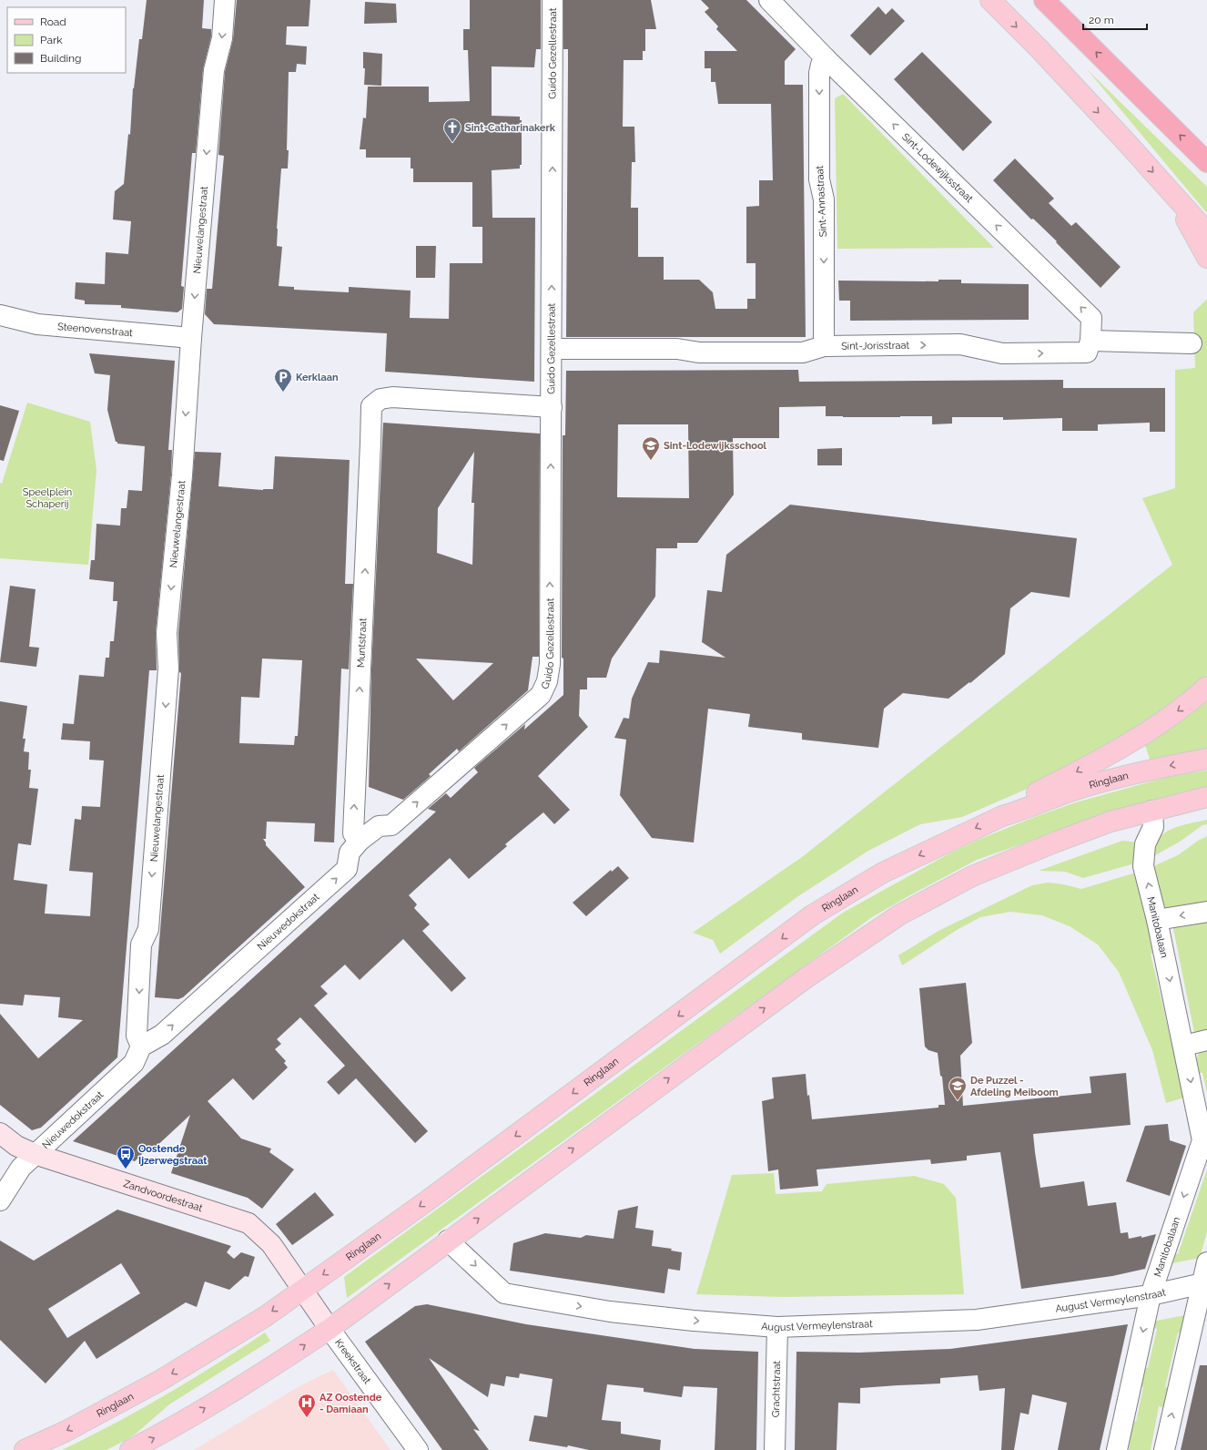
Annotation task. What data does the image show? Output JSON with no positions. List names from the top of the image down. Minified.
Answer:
{"streets":{"main road":["Ringlaan","Zandvoordestraat","Kreekstraat"],"street":["Guido Gezellestraat","Sint-Lodewijksstraat","Sint-Annastraat","Nieuwelangestraat","Steenovenstraat","Sint-Jorisstraat","Muntstraat","Nieuwedokstraat","Manitobalaan","August Vermeylenstraat","Grachtstraat"]},"crossings":[["Guido Gezellestraat","Sint-Jorisstraat"],["Guido Gezellestraat","Muntstraat"],["Guido Gezellestraat","Nieuwedokstraat"],["Sint-Lodewijksstraat","Sint-Annastraat"],["Sint-Lodewijksstraat","Sint-Jorisstraat"],["Sint-Annastraat","Sint-Jorisstraat"],["Nieuwelangestraat","Steenovenstraat"],["Nieuwelangestraat","Nieuwedokstraat"],["Muntstraat","Nieuwedokstraat"],["Ringlaan","Zandvoordestraat"],["Ringlaan","Kreekstraat"],["Nieuwedokstraat","Zandvoordestraat"],["Manitobalaan","August Vermeylenstraat"],["Zandvoordestraat","Kreekstraat"],["August Vermeylenstraat","Grachtstraat"]],"one_way":["Guido Gezellestraat","Sint-Lodewijksstraat","Sint-Annastraat","Nieuwelangestraat","Sint-Jorisstraat","Nieuwedokstraat","August Vermeylenstraat"],"parks":["Speelplein Schaperij"],"places":{"church":["Sint-Catharinakerk"],"parking":["Kerklaan"],"school or university":["Sint-Lodewijksschool","De Puzzel - Afdeling Meiboom"],"bus stop":["Oostende Ijzerwegstraat"],"hospital":["AZ Oostende - Damiaan"]},"legend":["Road","Park","Building"],"scale_bar":"20 m"}
